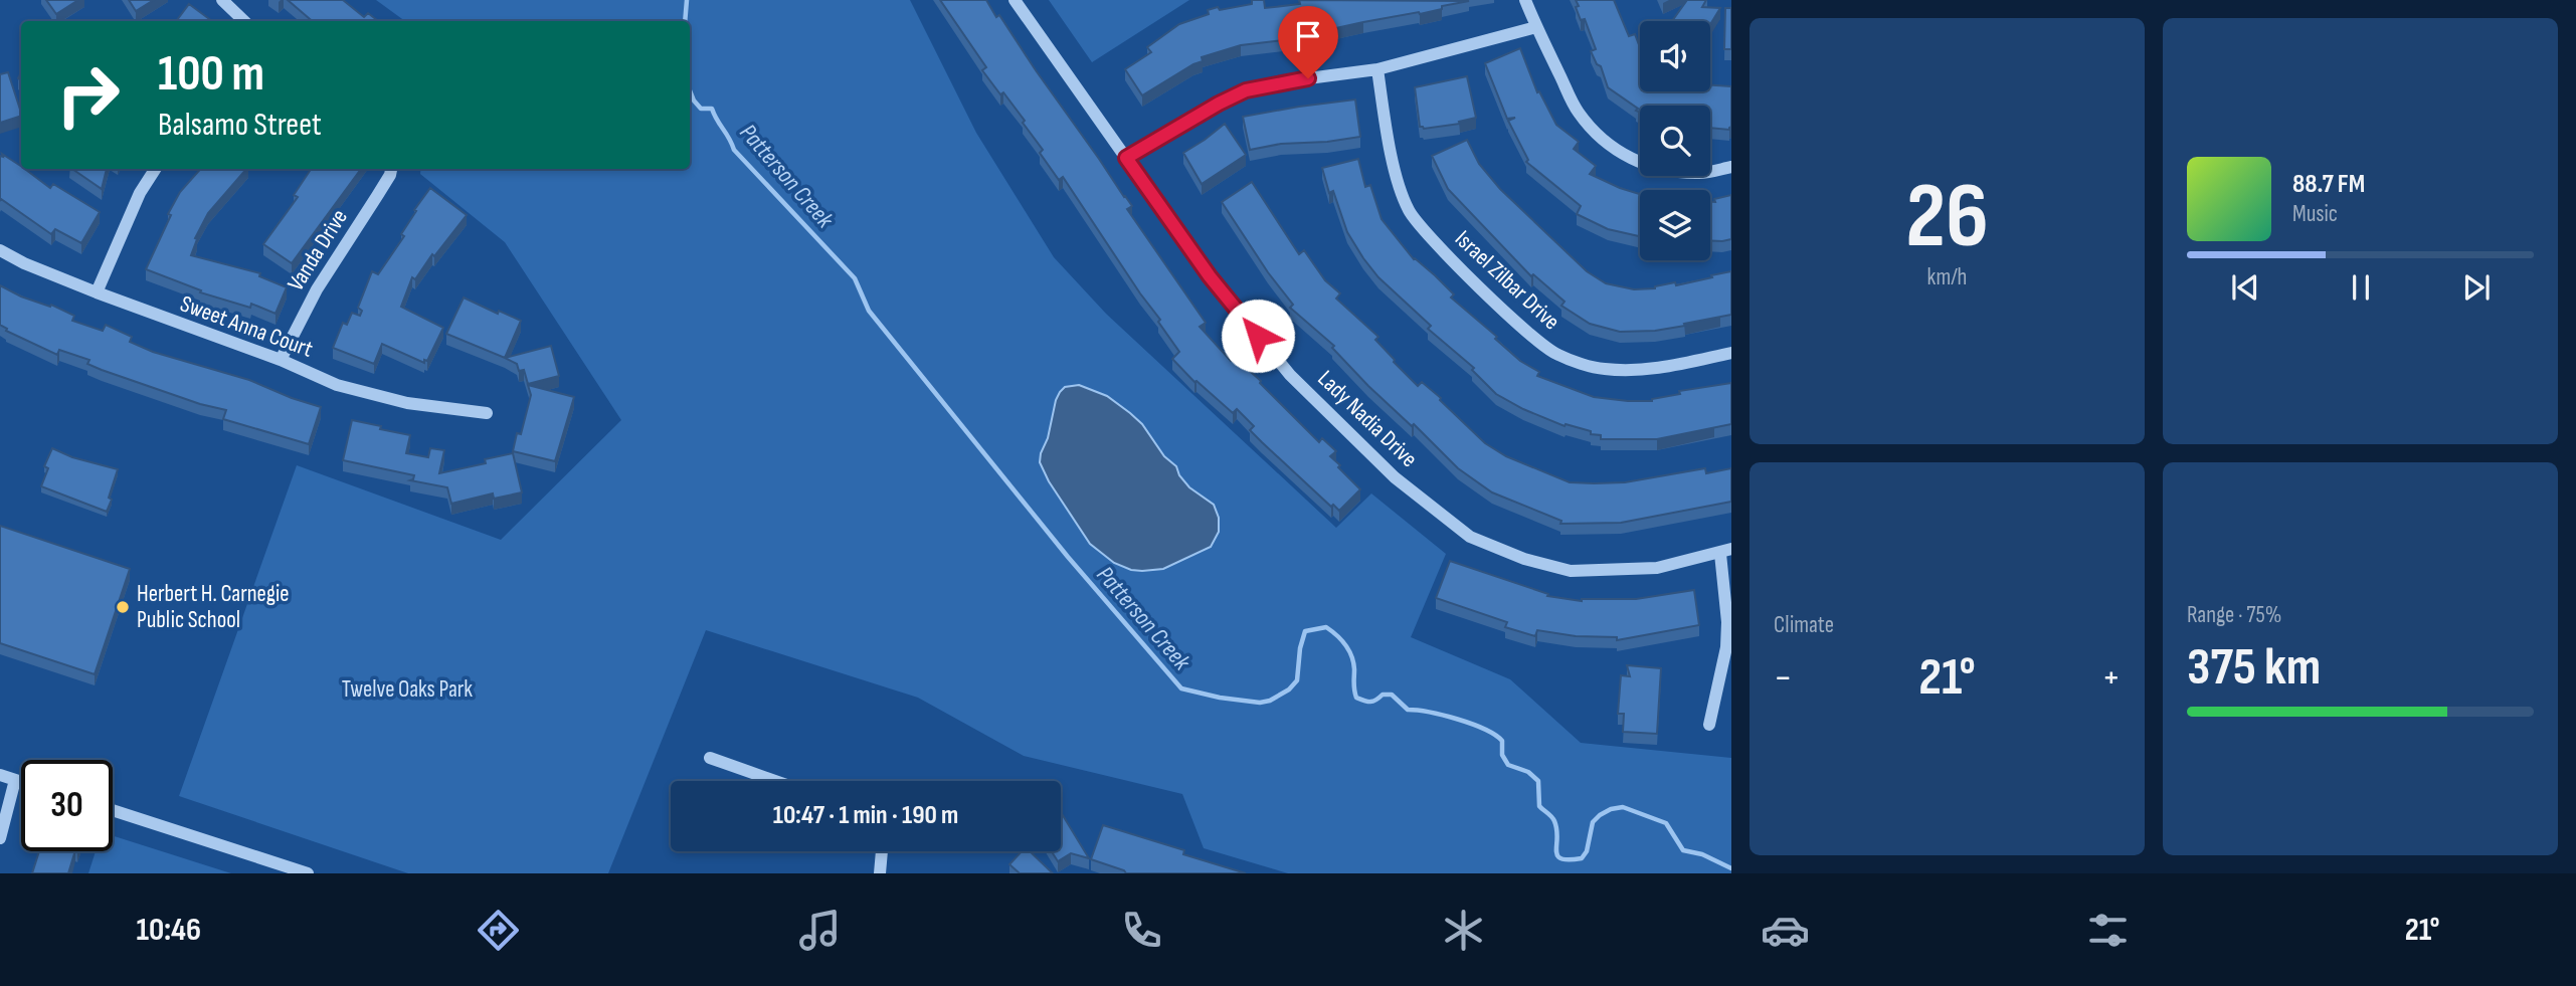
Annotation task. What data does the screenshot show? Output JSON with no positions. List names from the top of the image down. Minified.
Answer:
{"streets":{"street":["Vanda Drive","Israel Zilbar Drive","Sweet Anna Court","Lady Nadia Drive"]},"crossings":[["Vanda Drive","Sweet Anna Court"]],"water":["Patterson Creek"],"parks":["Twelve Oaks Park"],"places":["Herbert H. Carnegie Public School"],"page":{"tile":[["26","km/h"],"Climate",["Range · 75%","375 km"]],"turn":["100 m","Balsamo Street"],"song":["88.7 FM","Music"],"heat":["−","21°","+"],"limit":"30","trip":"10:47 · 1 min · 190 m","tabs":["10:46","21°"]}}
